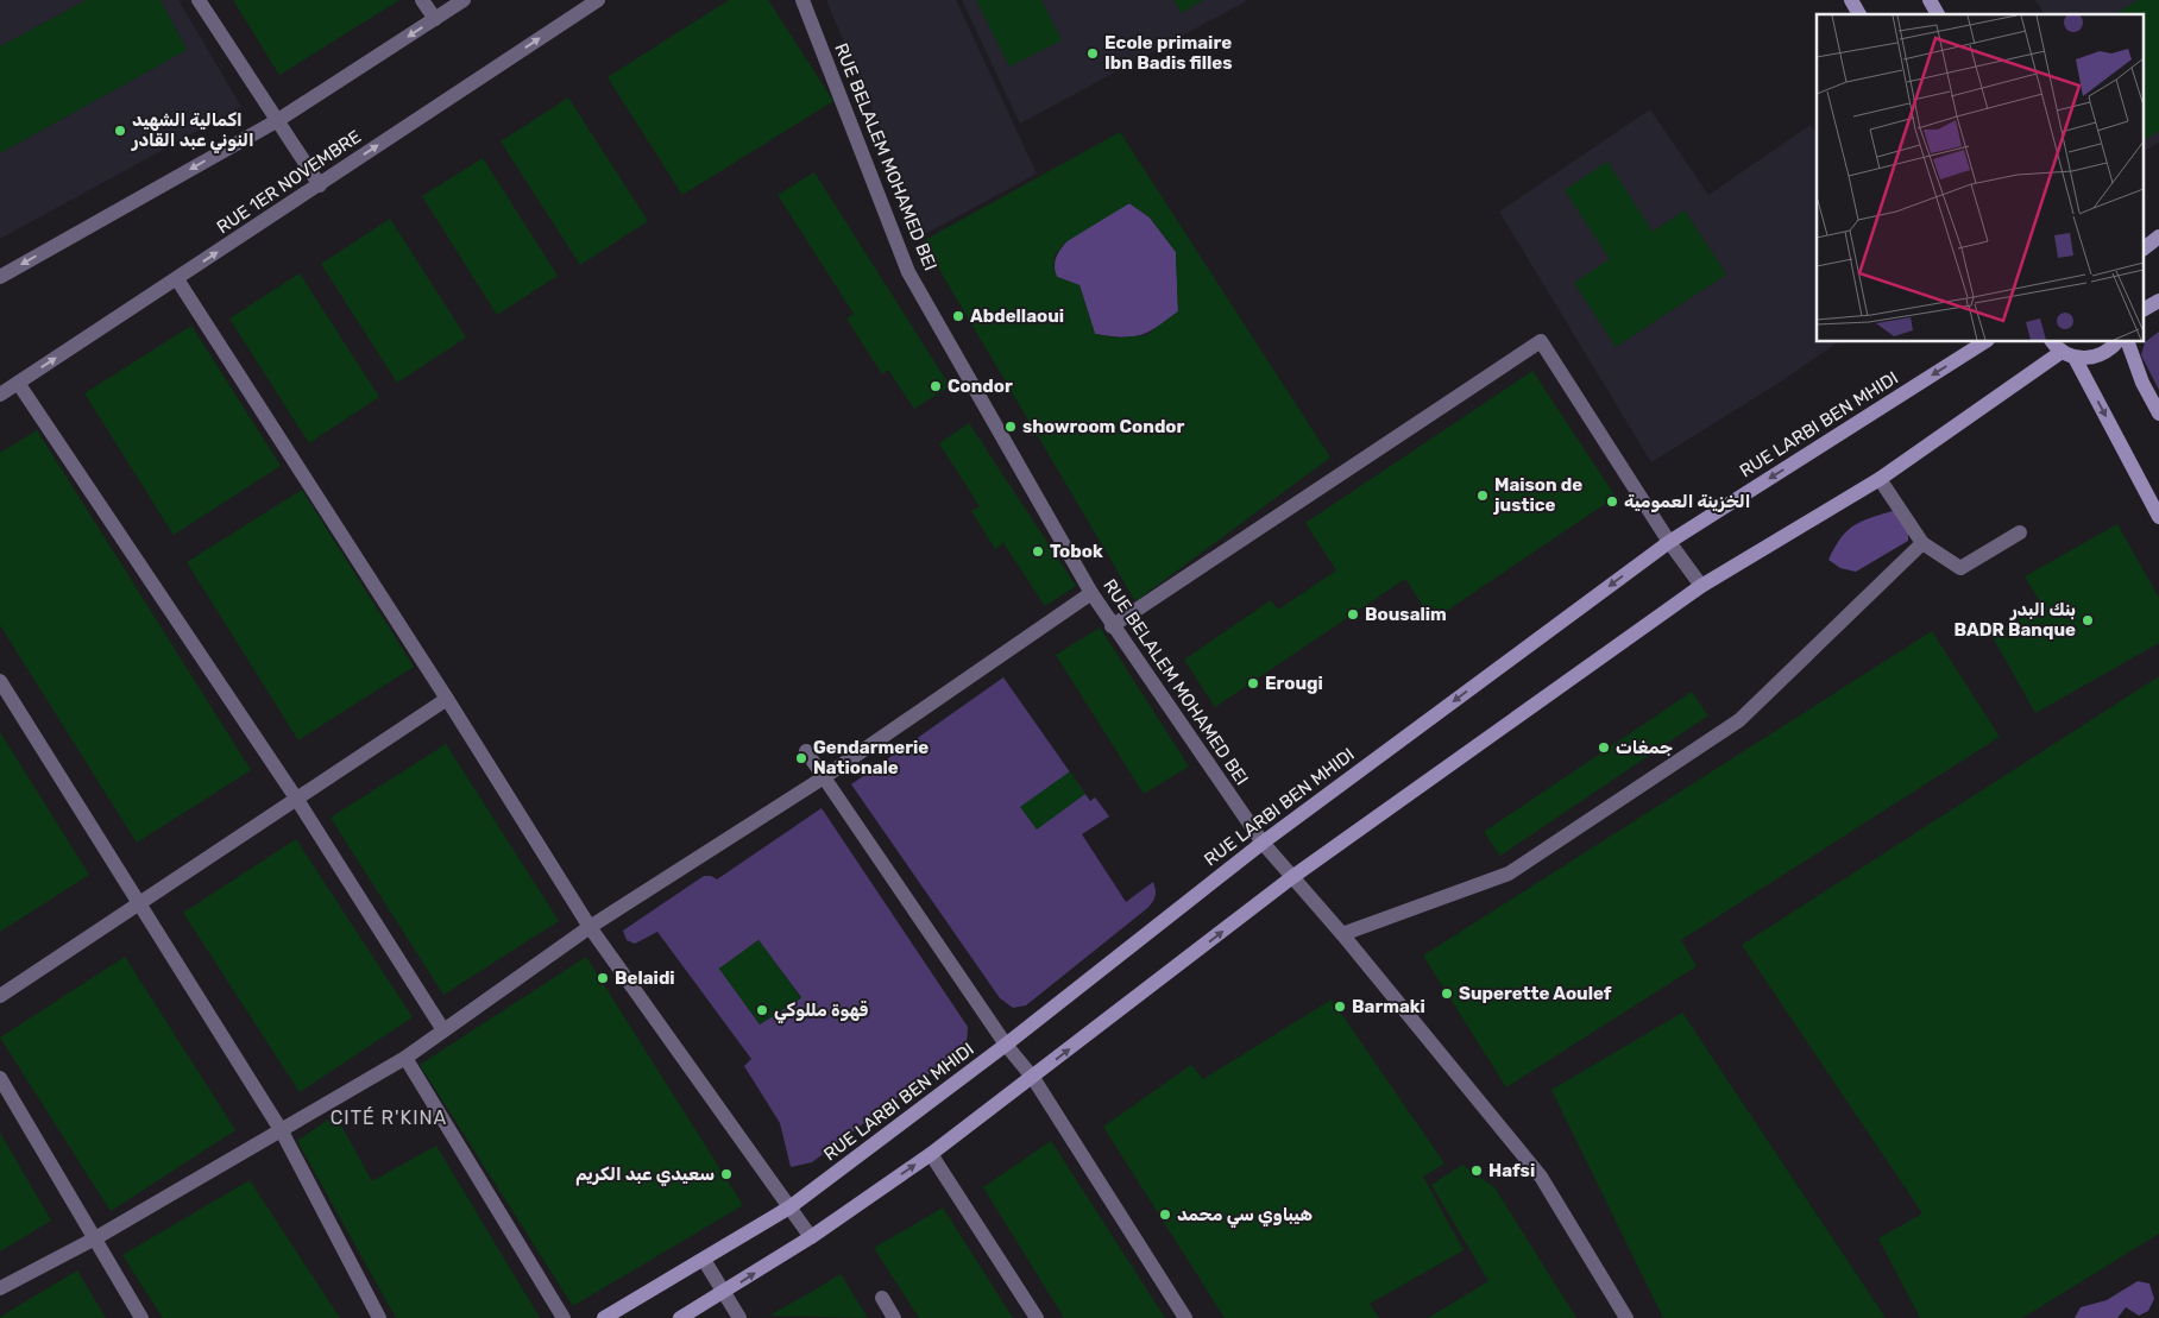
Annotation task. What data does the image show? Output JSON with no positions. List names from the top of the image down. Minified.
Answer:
{"streets":{"street":["RUE BELALEM MOHAMED BEI","RUE 1ER NOVEMBRE","RUE LARBI BEN MHIDI"]},"crossings":[["RUE BELALEM MOHAMED BEI","RUE LARBI BEN MHIDI"]],"districts":["CITÉ R'KINA"],"places":["Ecole primaire Ibn Badis filles","اكمالية الشهيد النوني عبد القادر","Abdellaoui","Condor","showroom Condor","Maison de justice","الخزينة العمومية","Tobok","Bousalim","بنك البدر BADR Banque","Erougi","جمغات","Gendarmerie Nationale","Belaidi","Superette Aoulef","Barmaki","قهوة مللوكي","Hafsi","سعيدي عبد الكريم","هيباوي سي محمد"]}
